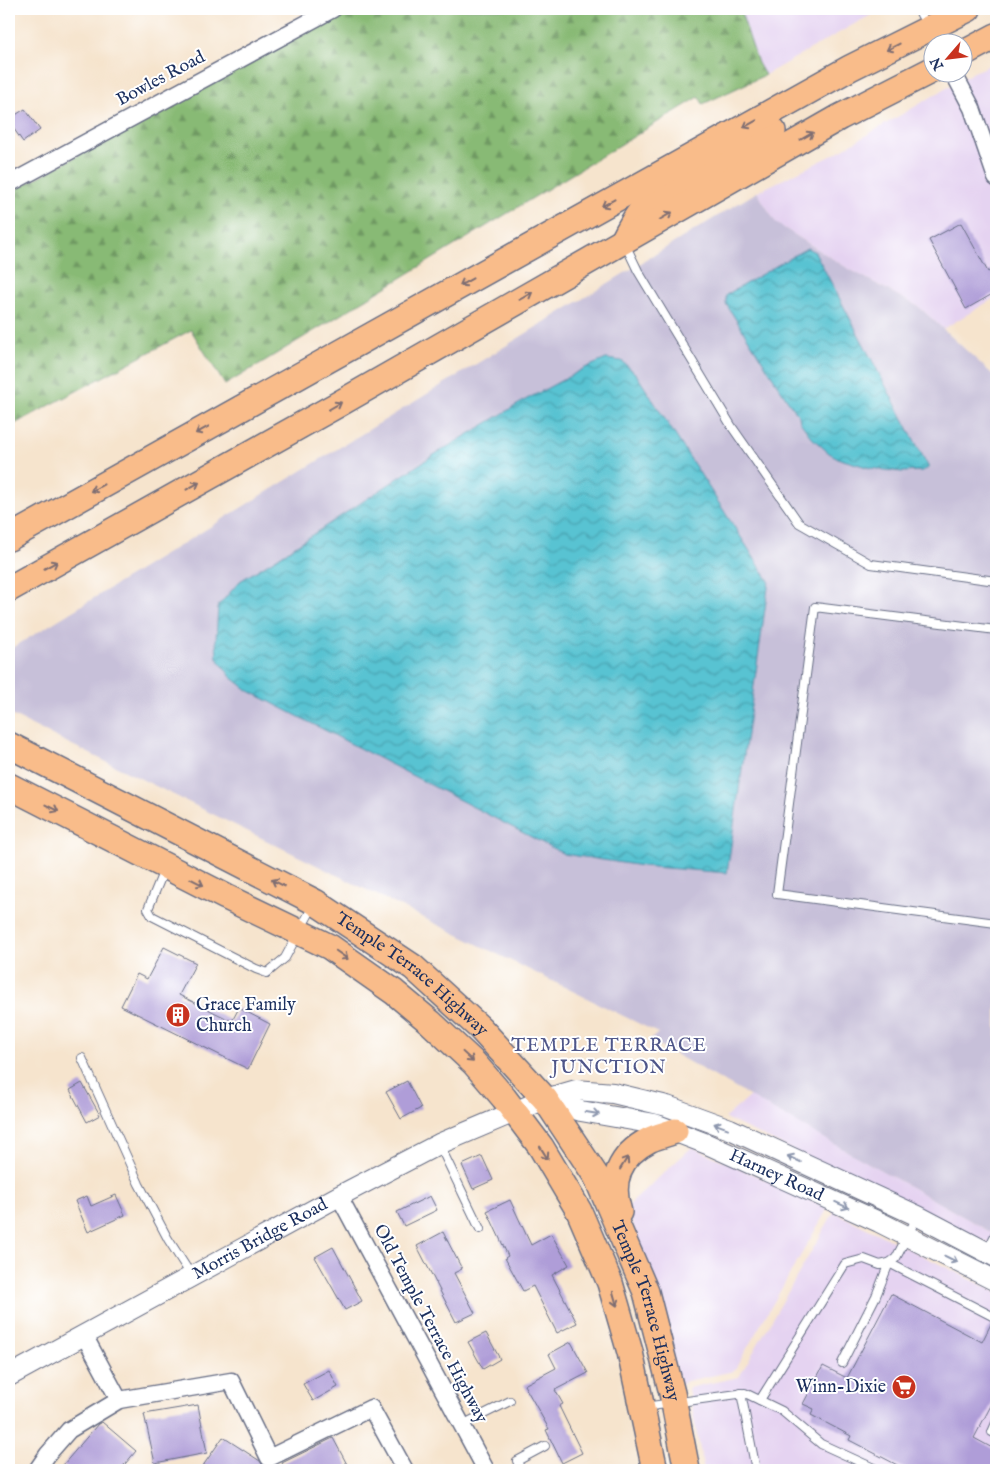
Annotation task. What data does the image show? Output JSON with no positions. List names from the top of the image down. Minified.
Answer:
{"streets":{"main road":["Temple Terrace Highway"],"street":["Bowles Road","Harney Road","Morris Bridge Road","Old Temple Terrace Highway"]},"crossings":[["Temple Terrace Highway","Harney Road"],["Temple Terrace Highway","Morris Bridge Road"],["Harney Road","Morris Bridge Road"],["Morris Bridge Road","Old Temple Terrace Highway"]],"districts":["TEMPLE TERRACE JUNCTION"],"places":{"building":["Grace Family Church"],"supermarket":["Winn-Dixie"]},"north":"bottom left"}
